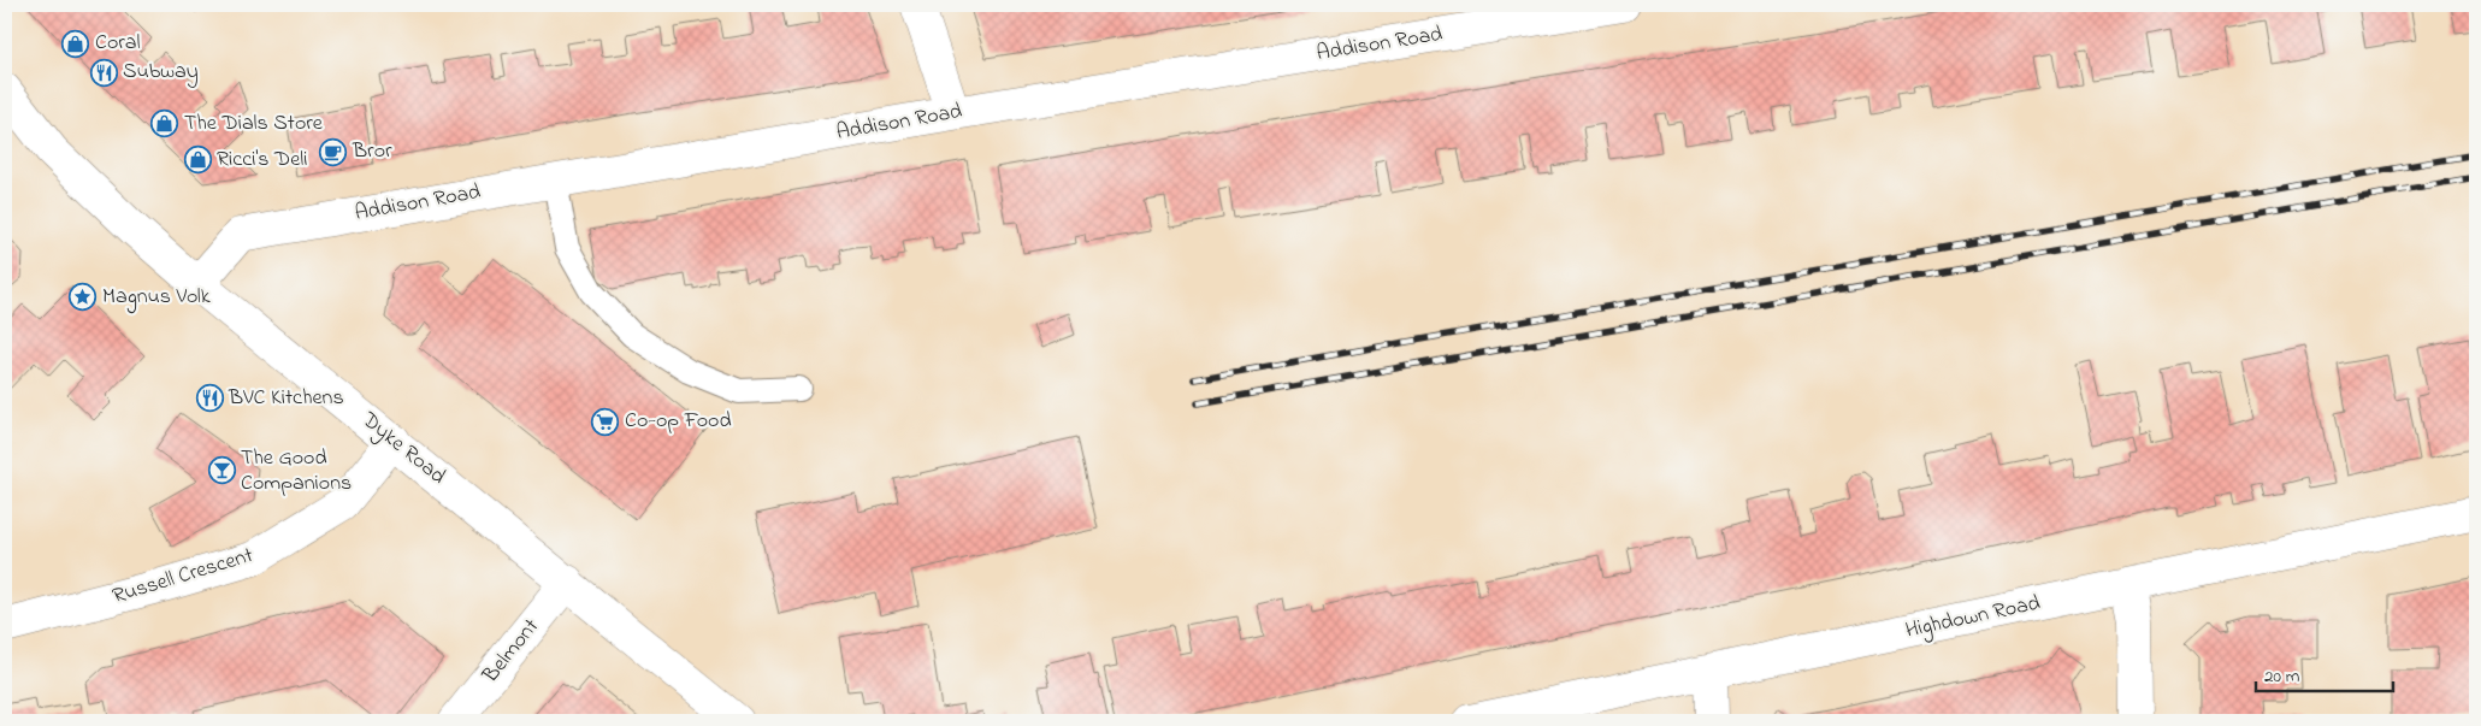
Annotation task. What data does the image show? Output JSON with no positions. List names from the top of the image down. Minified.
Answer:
{"streets":{"street":["Addison Road","Dyke Road","Russell Crescent","Highdown Road","Belmont"]},"crossings":[["Addison Road","Dyke Road"],["Dyke Road","Russell Crescent"],["Dyke Road","Belmont"]],"places":{"shop":["Coral","The Dials Store","Ricci's Deli"],"restaurant":["Subway","BVC Kitchens"],"cafe":["Bror"],"place":["Magnus Volk"],"supermarket":["Co-op Food"],"bar":["The Good Companions"]},"scale_bar":"20 m"}
